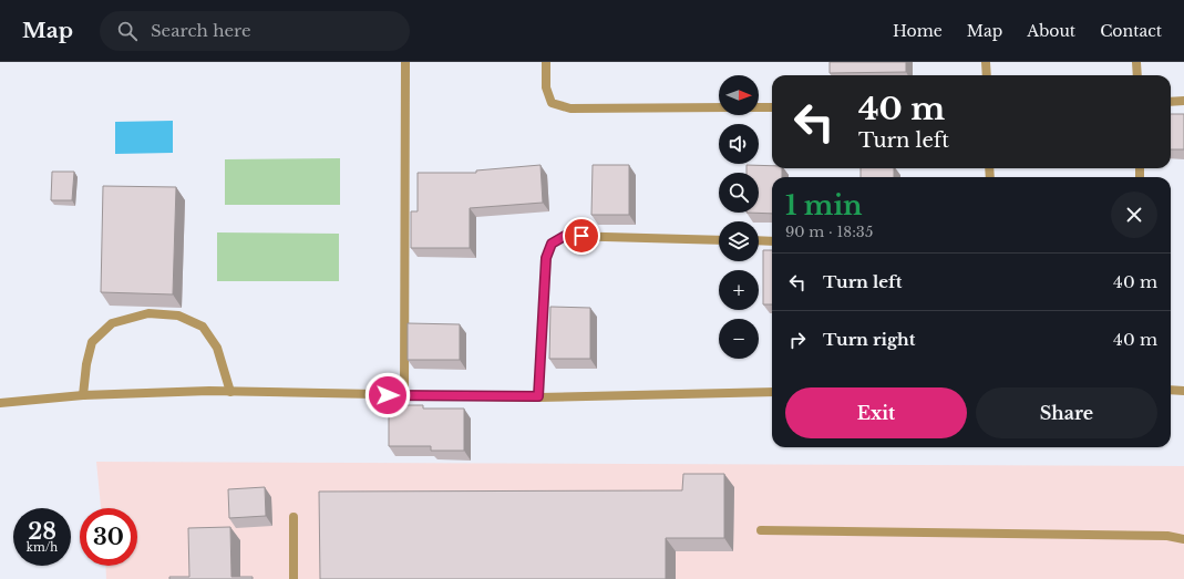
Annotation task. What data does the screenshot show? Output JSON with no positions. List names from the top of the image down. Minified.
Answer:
{"north":"right","page":{"header":"Map","search":"Search here","nav":["Home","Map","About","Contact"],"map_buttons":["+","−"],"turn":["40 m","Turn left"],"heading":["1 min","90 m · 18:35"],"list":[{"name":"Turn left","value":"40 m"},{"name":"Turn right","value":"40 m"}],"buttons":["Exit","Share"],"speed":"28 km/h","limit":"30"}}
